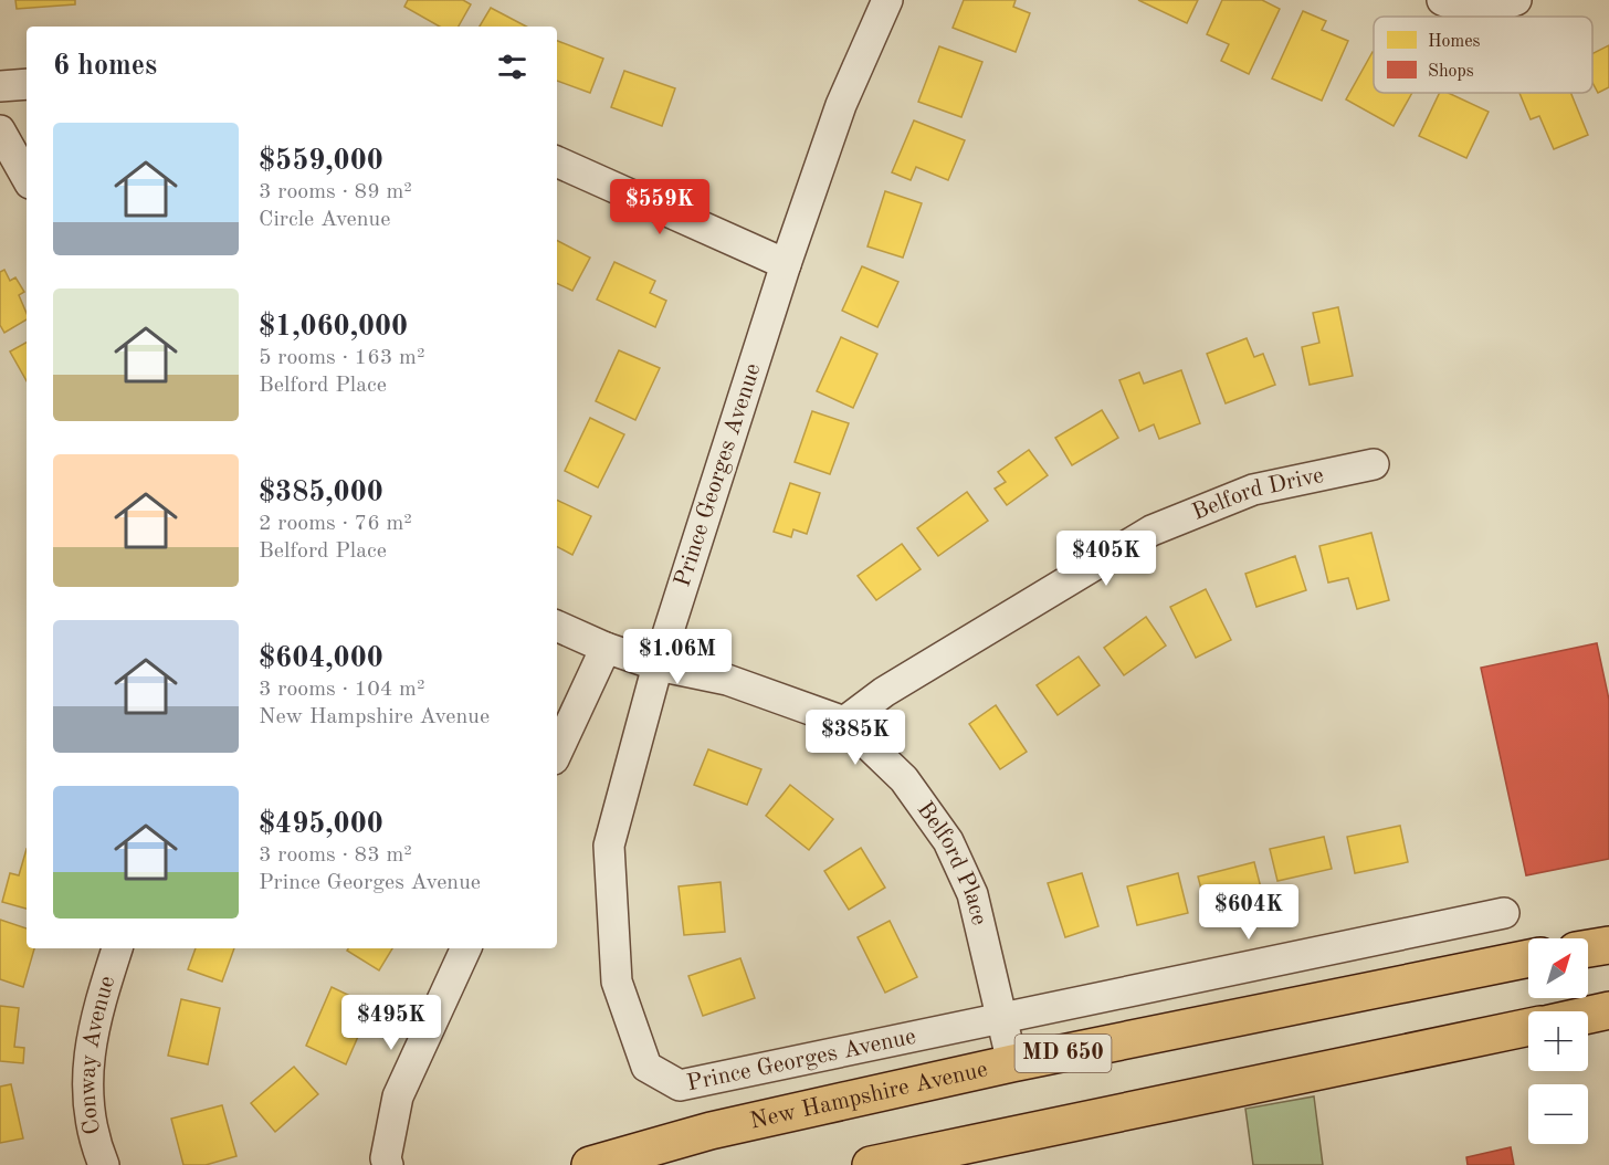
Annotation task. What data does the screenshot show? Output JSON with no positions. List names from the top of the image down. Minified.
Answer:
{"streets":{"main road":["MD 650","New Hampshire Avenue"],"street":["Prince Georges Avenue","Belford Drive","Belford Place","Conway Avenue"]},"crossings":[["Prince Georges Avenue","Belford Place"],["Belford Drive","Belford Place"],["Belford Place","New Hampshire Avenue"]],"legend":["Homes","Shops"],"north":"top right","page":{"heading":"6 homes","list":[{"name":"$559,000","note":"3 rooms · 89 m² · Circle Avenue"},{"name":"$1,060,000","note":"5 rooms · 163 m² · Belford Place"},{"name":"$385,000","note":"2 rooms · 76 m² · Belford Place"},{"name":"$604,000","note":"3 rooms · 104 m² · New Hampshire Avenue"},{"name":"$495,000","note":"3 rooms · 83 m² · Prince Georges Avenue"}],"price":["$559K","$405K","$1.06M","$385K","$604K","$495K"],"map_buttons":["+","−"]}}
